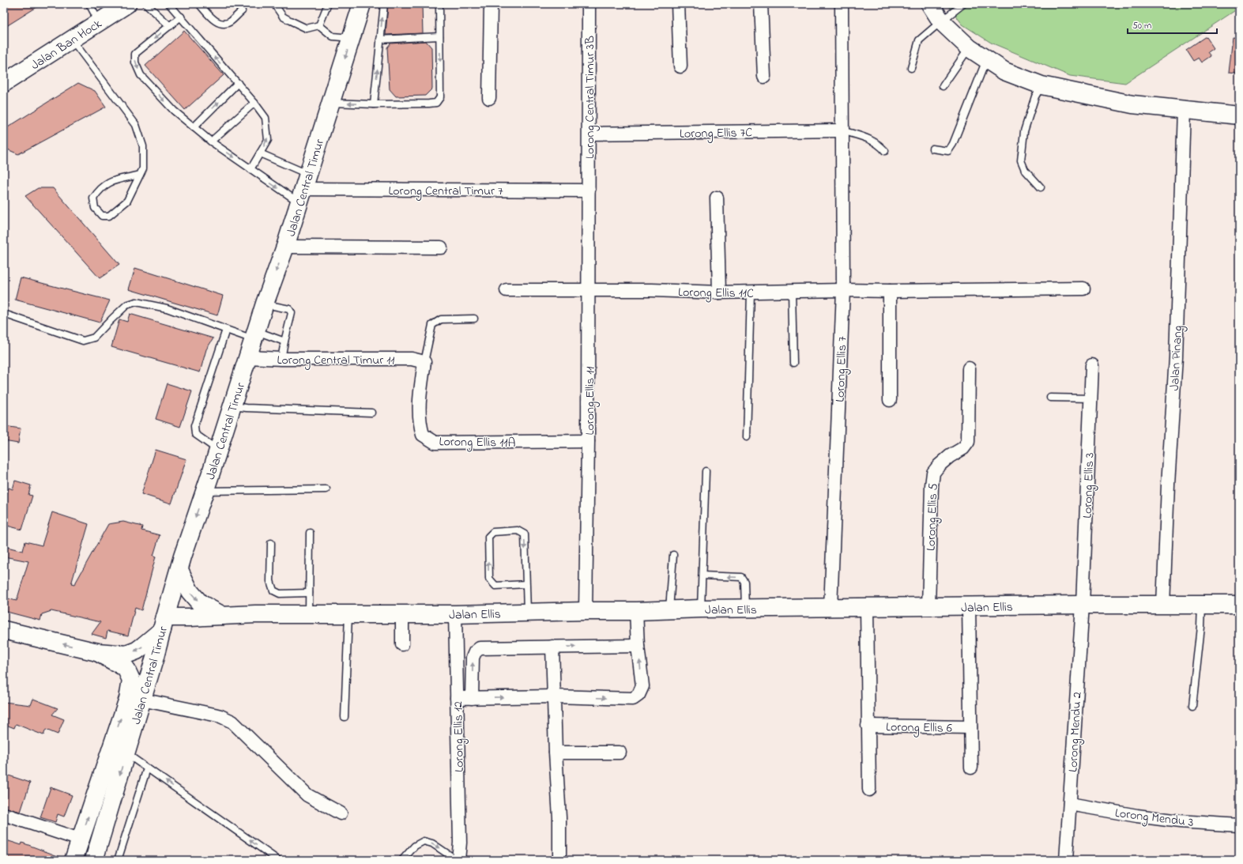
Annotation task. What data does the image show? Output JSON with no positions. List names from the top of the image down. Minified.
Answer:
{"streets":{"main road":["Jalan Ban Hock","Jalan Central Timur","Jalan Ellis"],"street":["Lorong Central Timur 3B","Lorong Ellis 7C","Lorong Central Timur 7","Lorong Ellis 11C","Jalan Pinang","Lorong Central Timur 11","Lorong Ellis 7","Lorong Ellis 11","Lorong Ellis 11A","Lorong Ellis 3","Lorong Ellis 5","Lorong Ellis 6","Lorong Mendu 2","Lorong Ellis 12","Lorong Mendu 3"]},"crossings":[["Lorong Central Timur 3B","Lorong Ellis 7C"],["Lorong Central Timur 3B","Lorong Central Timur 7"],["Lorong Central Timur 3B","Lorong Ellis 11"],["Lorong Ellis 7C","Lorong Ellis 7"],["Jalan Central Timur","Lorong Central Timur 7"],["Jalan Central Timur","Lorong Central Timur 11"],["Jalan Central Timur","Jalan Ellis"],["Lorong Central Timur 7","Lorong Ellis 11"],["Lorong Ellis 11C","Lorong Ellis 7"],["Lorong Ellis 11C","Lorong Ellis 11"],["Jalan Pinang","Jalan Ellis"],["Lorong Central Timur 11","Lorong Ellis 11A"],["Lorong Ellis 7","Jalan Ellis"],["Lorong Ellis 11","Lorong Ellis 11A"],["Lorong Ellis 11","Jalan Ellis"],["Lorong Ellis 3","Jalan Ellis"],["Lorong Ellis 3","Lorong Mendu 2"],["Lorong Ellis 5","Jalan Ellis"],["Jalan Ellis","Lorong Mendu 2"],["Jalan Ellis","Lorong Ellis 12"],["Lorong Mendu 2","Lorong Mendu 3"]],"scale_bar":"50 m"}
